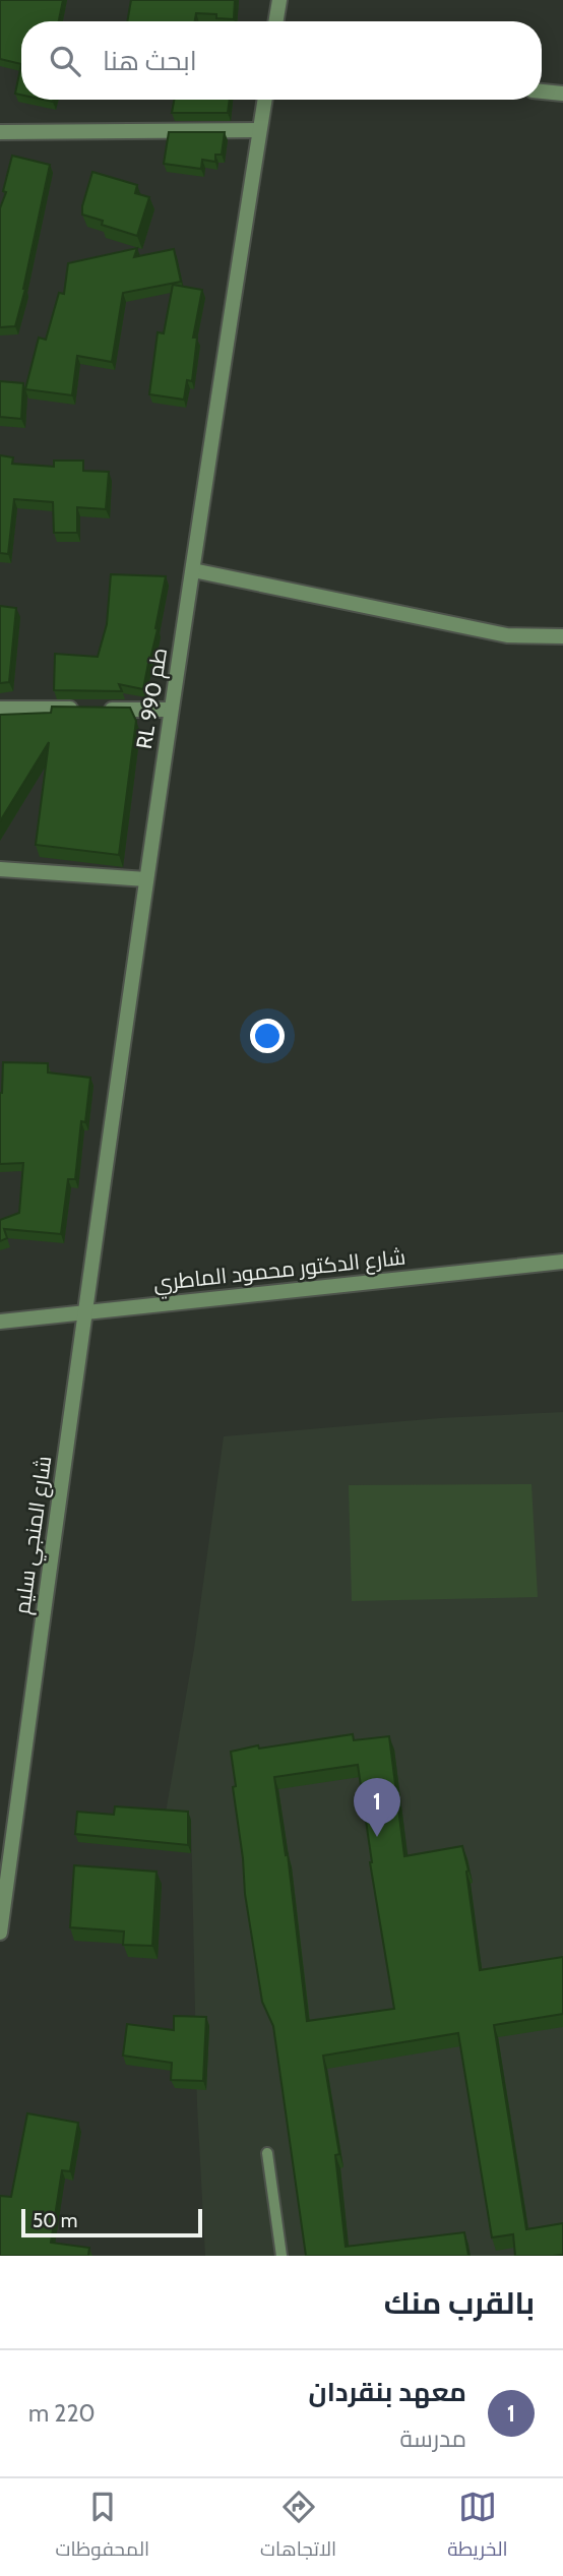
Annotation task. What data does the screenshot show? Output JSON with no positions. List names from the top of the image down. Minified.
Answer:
{"streets":{"street":["RL طم 990","شارع الدكتور محمود الماطري","شارع المنجي سليم"]},"crossings":[["RL طم 990","شارع الدكتور محمود الماطري"],["RL طم 990","شارع المنجي سليم"],["شارع الدكتور محمود الماطري","شارع المنجي سليم"]],"scale_bar":"50 m","page":{"search":"ابحث هنا","pins":"1","scale":"50 m","heading":"بالقرب منك","list":[{"mark":"1","name":"معهد بنقردان","note":"مدرسة","value":"220 m"}],"nav":["الخريطة","الاتجاهات","المحفوظات"]}}
